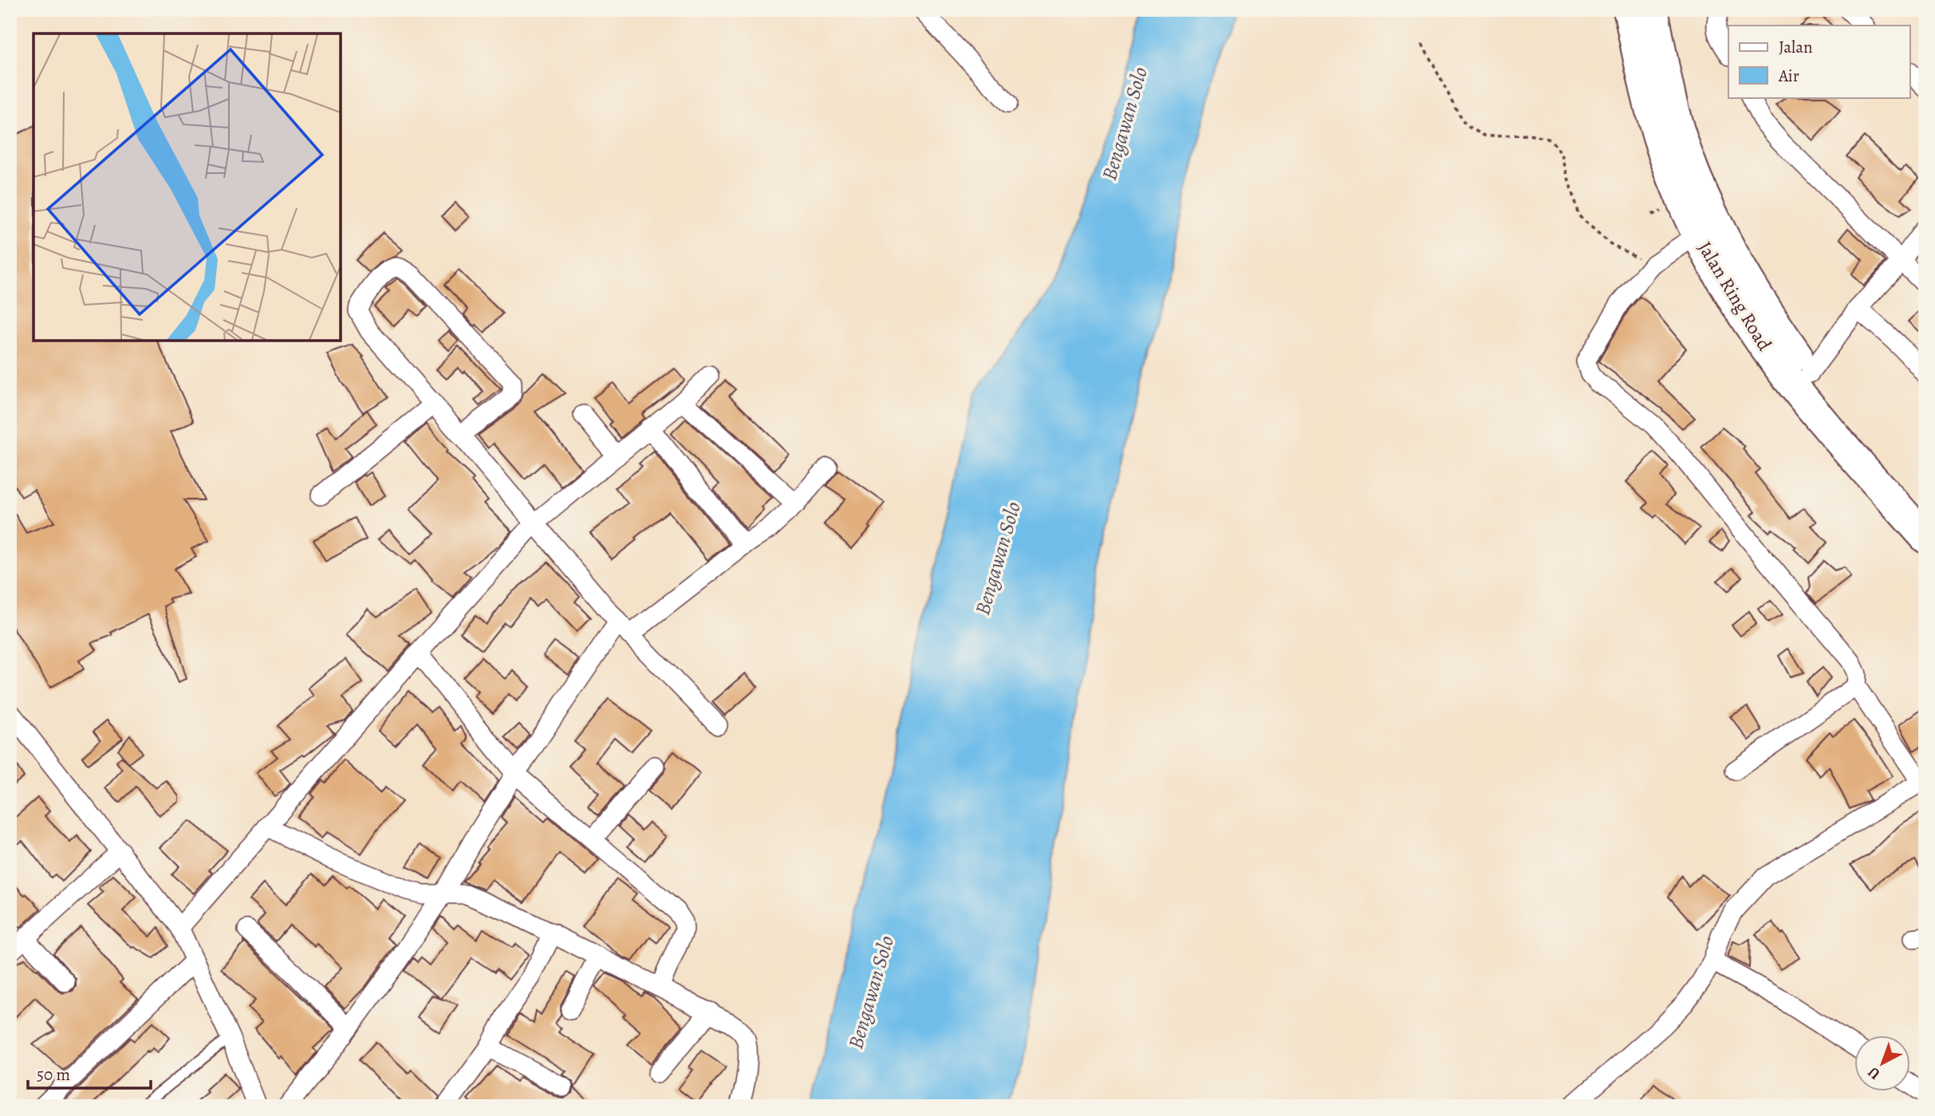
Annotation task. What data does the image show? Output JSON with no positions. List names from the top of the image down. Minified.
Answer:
{"streets":{"highway":["Jalan Ring Road"]},"water":["Bengawan Solo"],"legend":["Jalan","Air"],"scale_bar":"50 m","north":"bottom left"}
